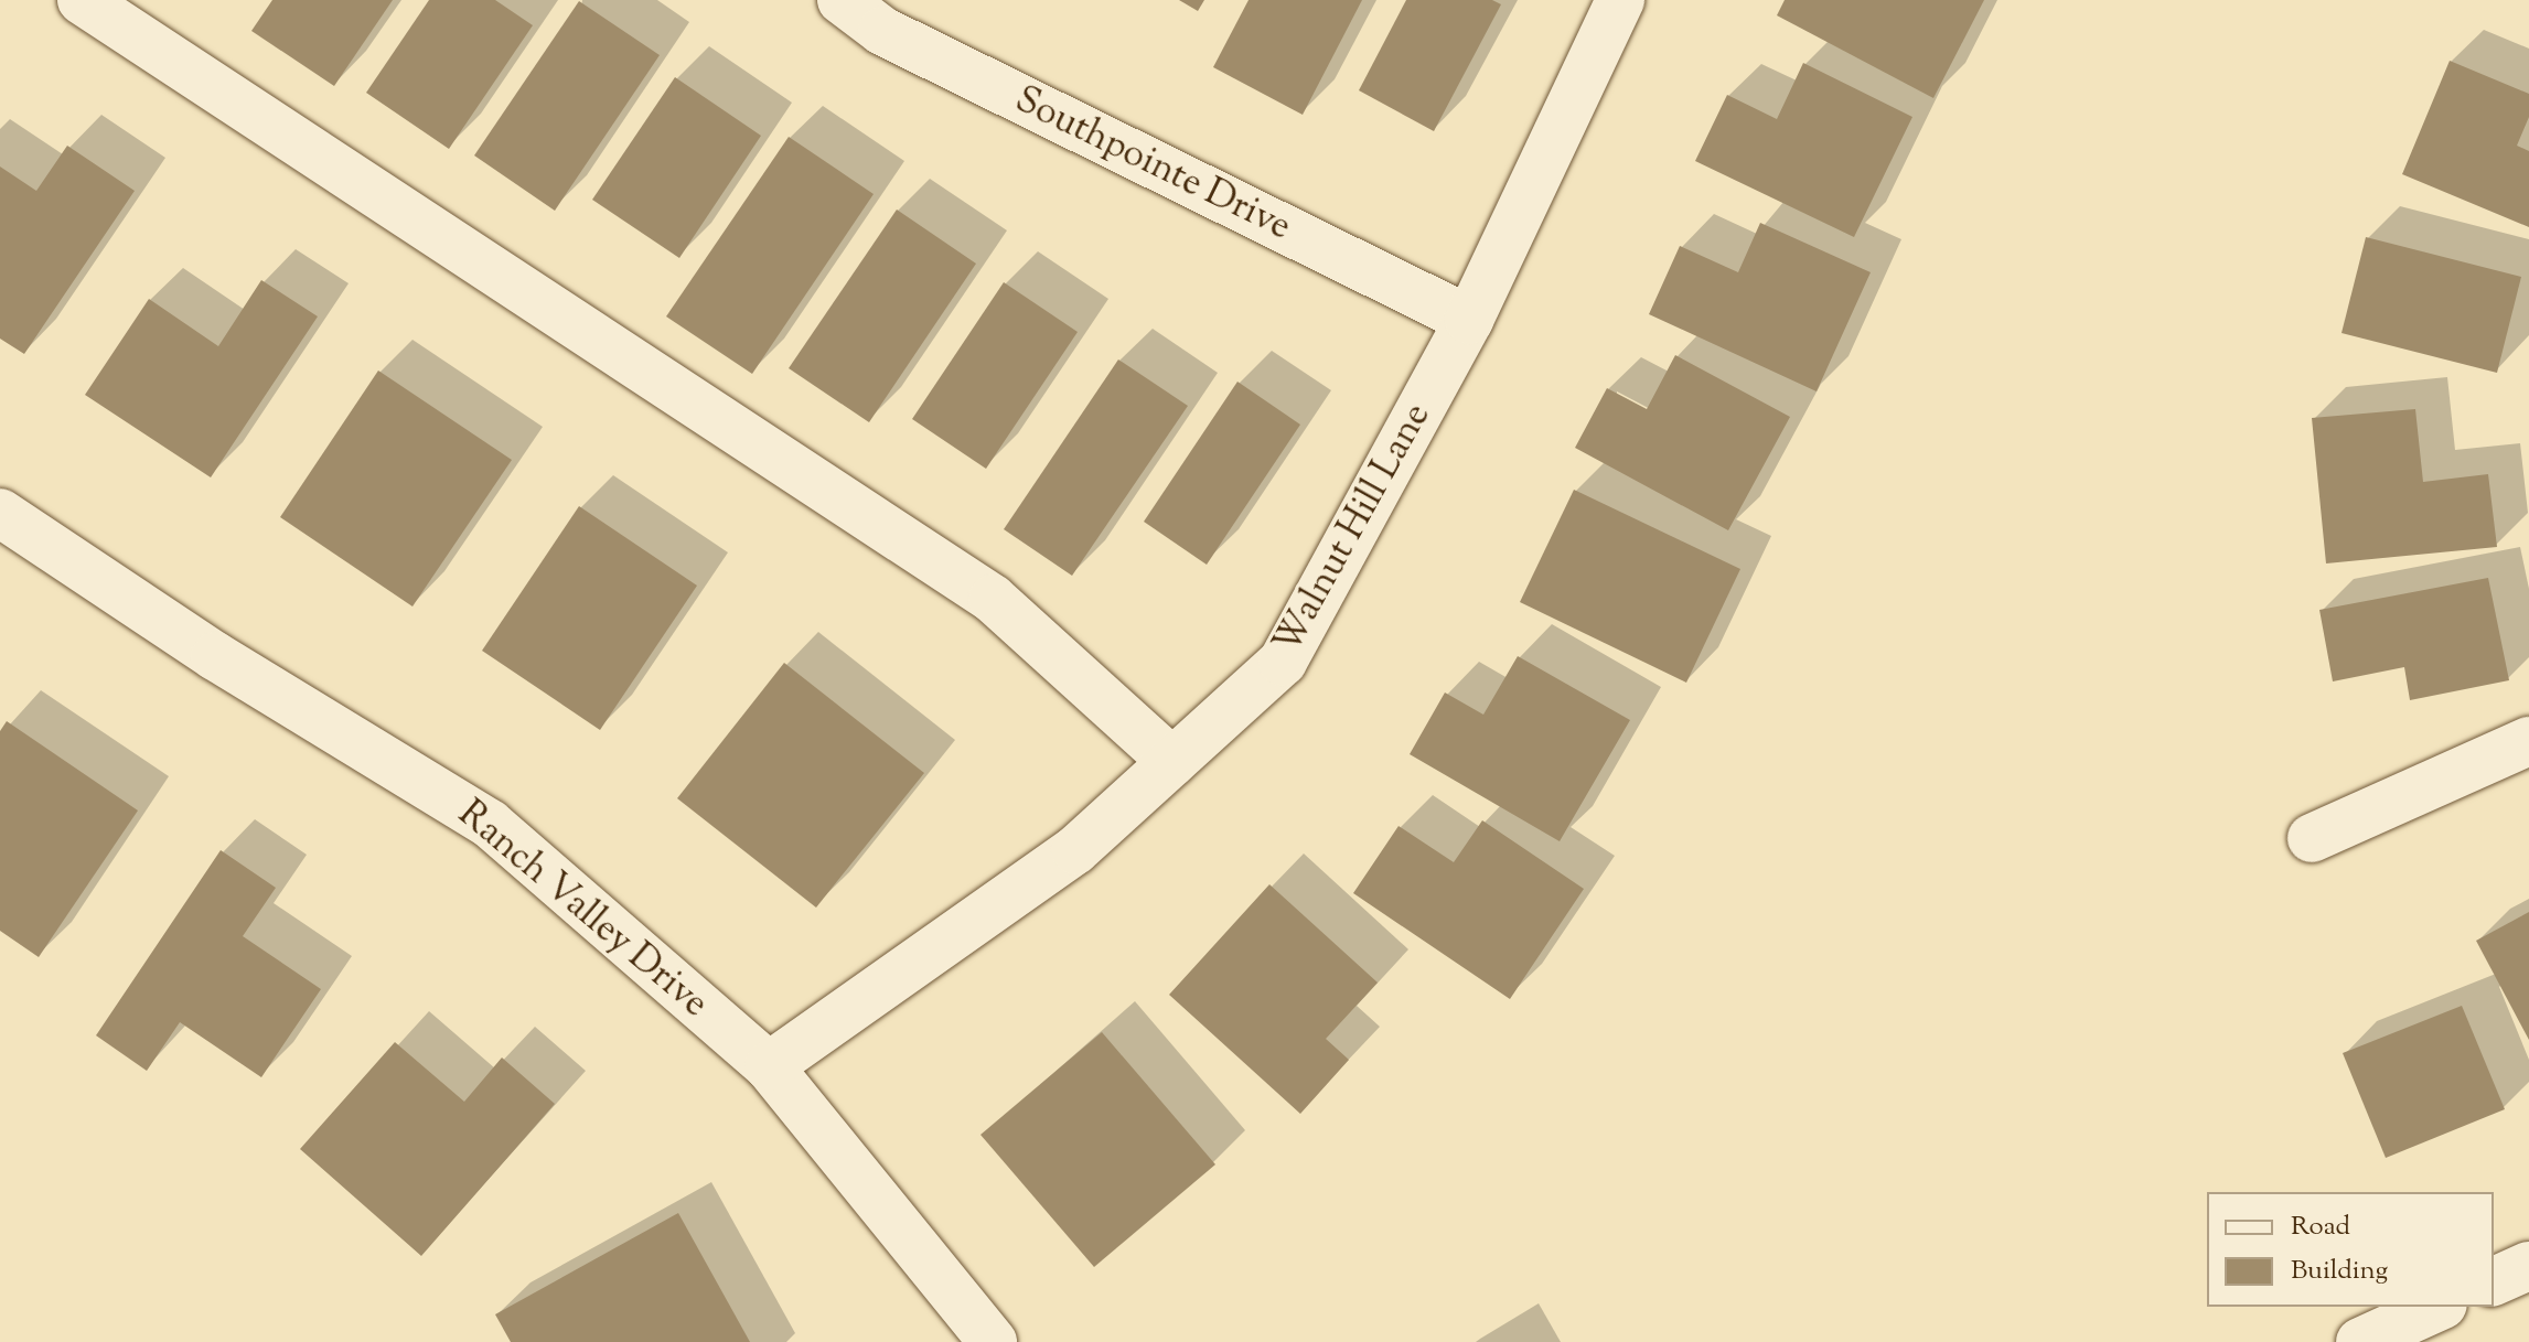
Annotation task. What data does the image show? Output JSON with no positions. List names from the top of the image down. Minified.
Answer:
{"streets":{"street":["Southpointe Drive","Walnut Hill Lane","Ranch Valley Drive"]},"crossings":[["Southpointe Drive","Walnut Hill Lane"],["Walnut Hill Lane","Ranch Valley Drive"]],"legend":["Road","Building"]}
